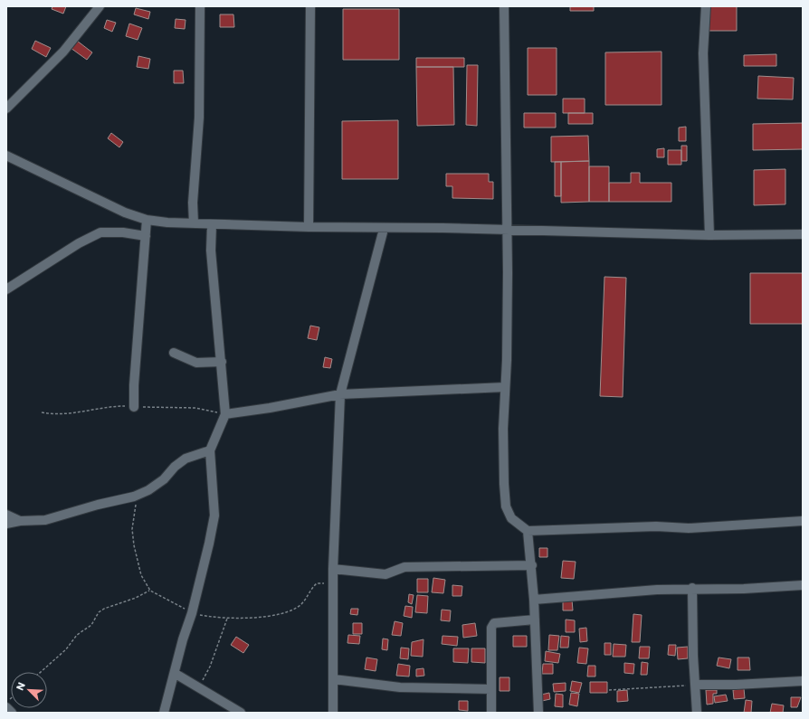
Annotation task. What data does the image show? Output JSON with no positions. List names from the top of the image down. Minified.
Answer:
{"north":"top left"}
